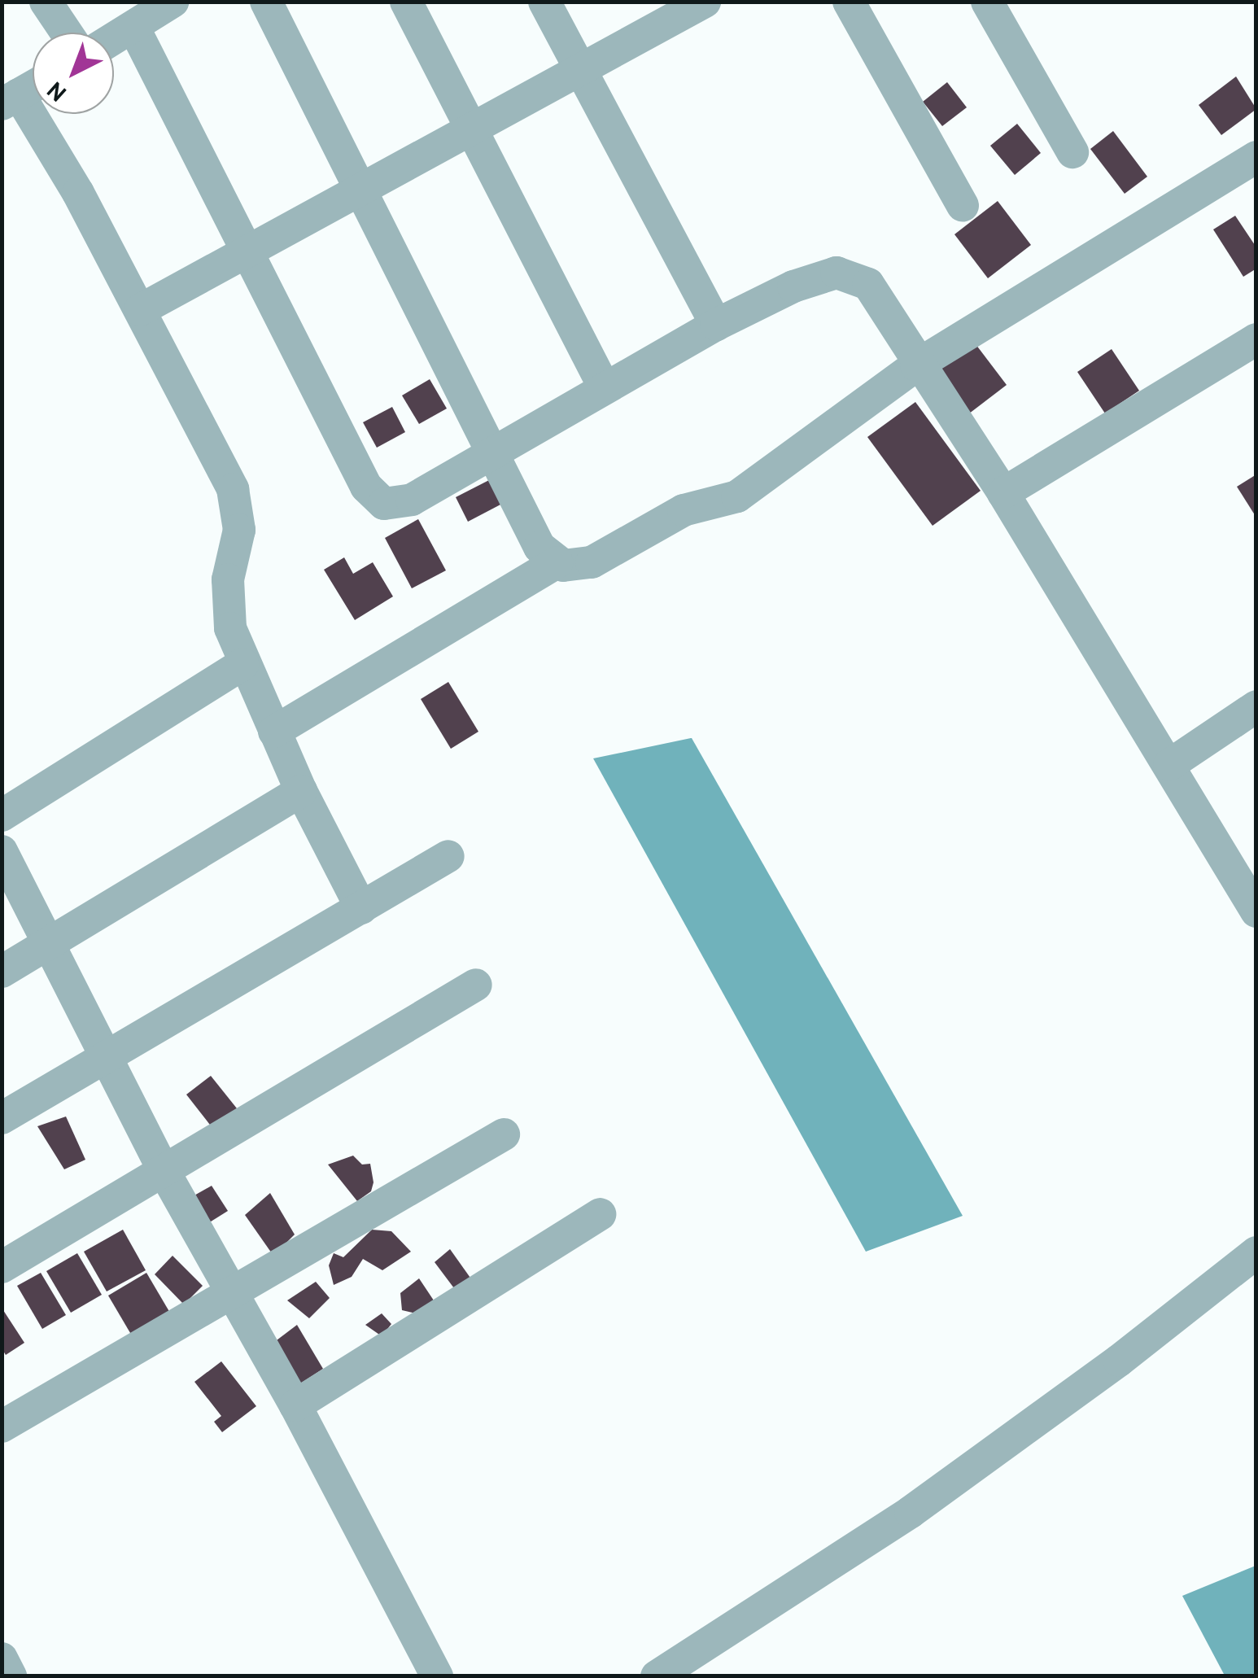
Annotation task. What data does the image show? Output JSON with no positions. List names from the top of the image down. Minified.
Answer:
{"north":"bottom left"}
